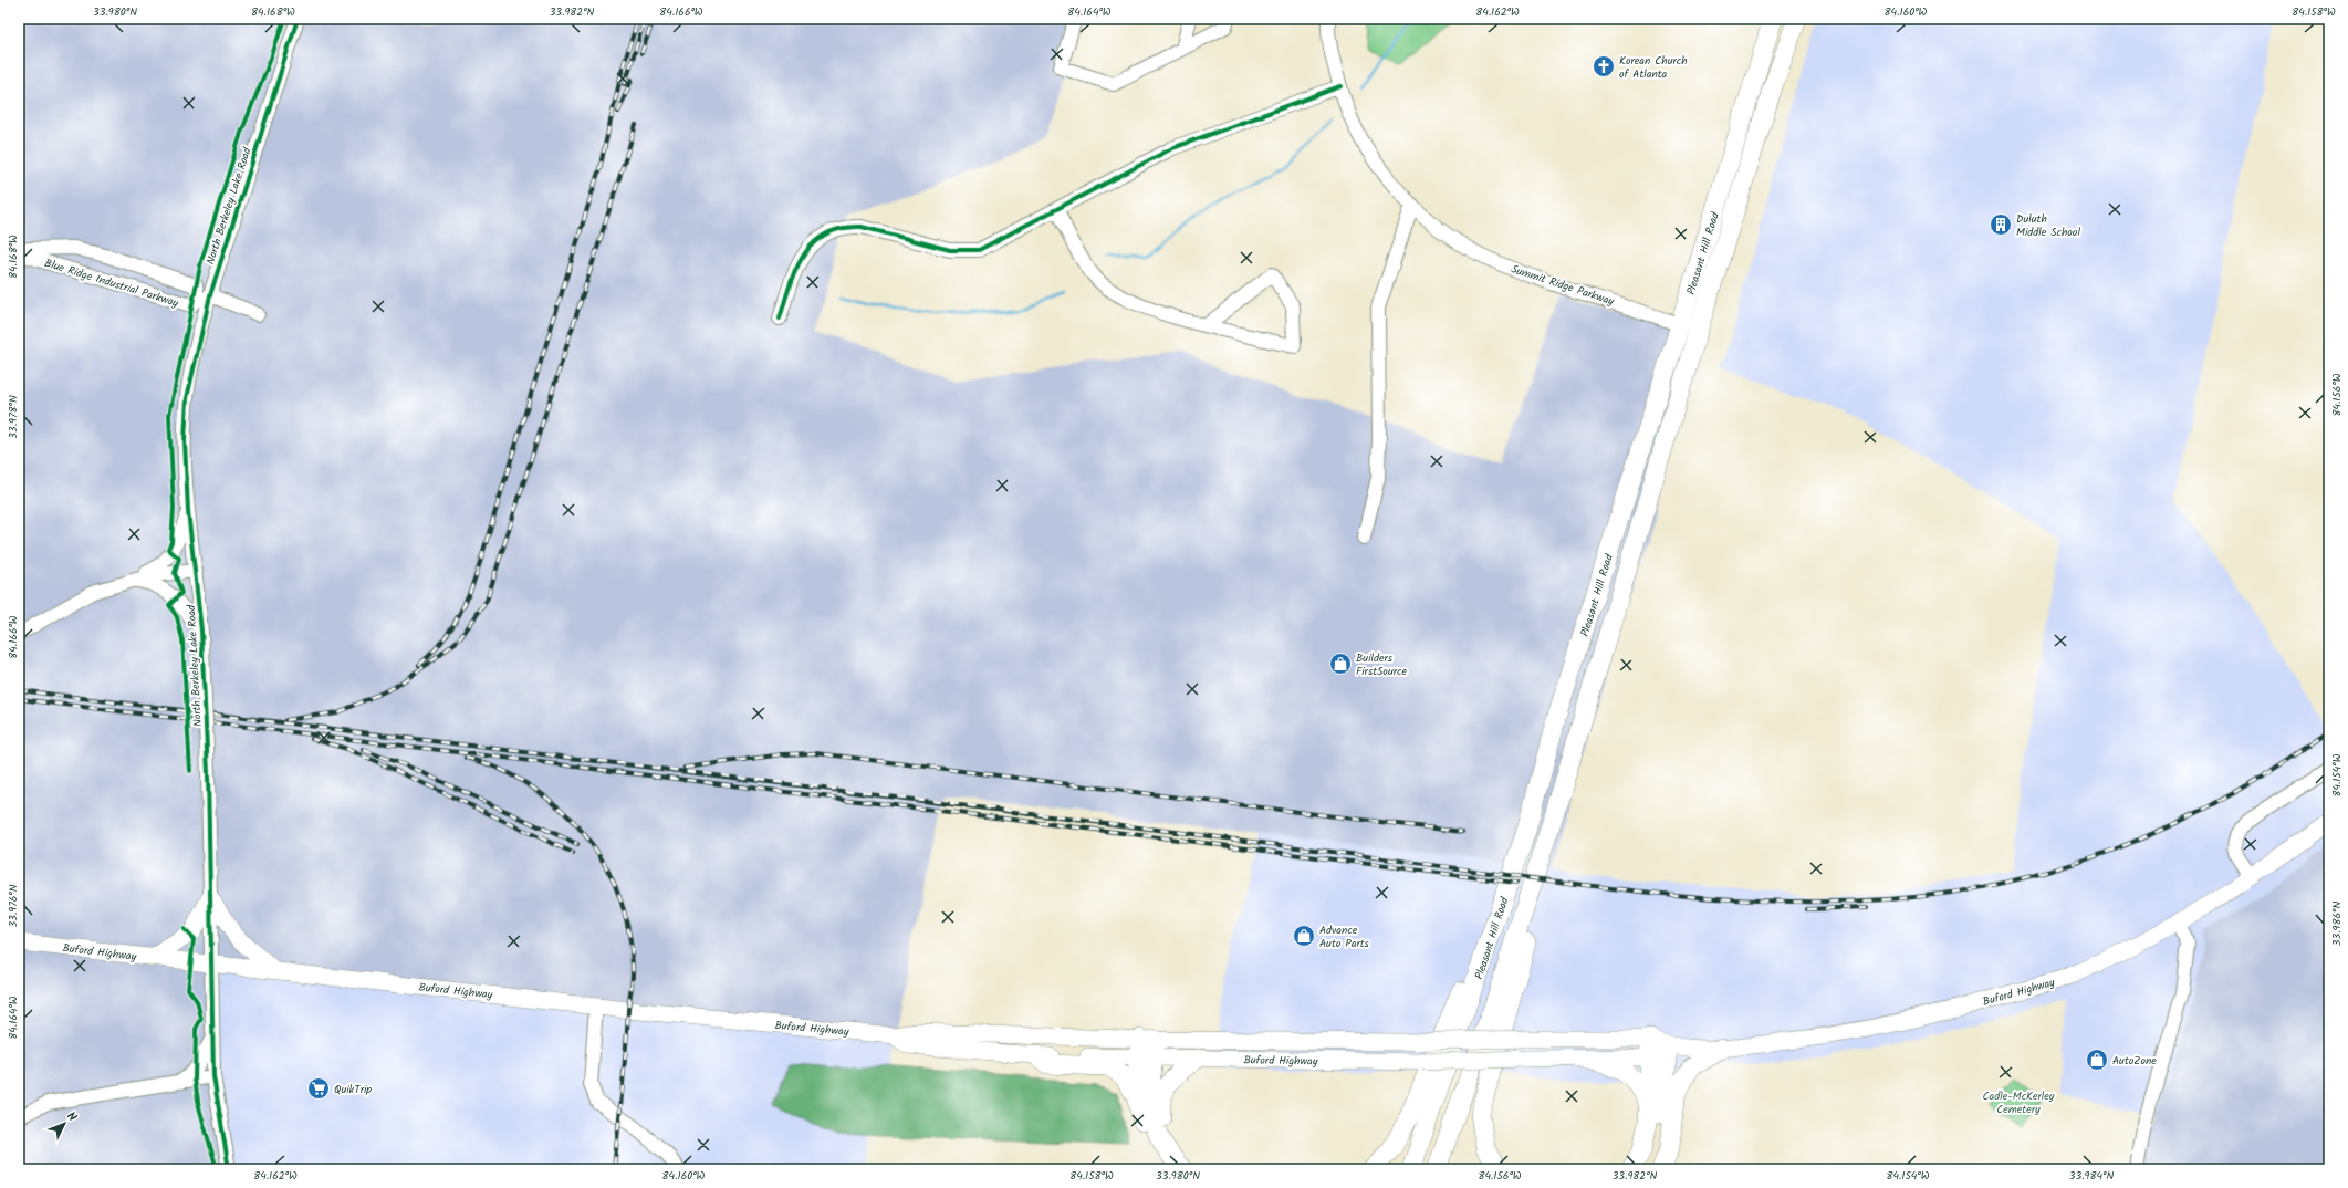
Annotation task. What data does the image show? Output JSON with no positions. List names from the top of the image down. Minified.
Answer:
{"streets":{"highway":["Pleasant Hill Road"],"main road":["Buford Highway"],"street":["North Berkeley Lake Road","Blue Ridge Industrial Parkway","Summit Ridge Parkway"]},"crossings":[["North Berkeley Lake Road","Blue Ridge Industrial Parkway"],["North Berkeley Lake Road","Buford Highway"],["Pleasant Hill Road","Summit Ridge Parkway"]],"parks":["Cadle-McKerley Cemetery"],"places":{"church":["Korean Church of Atlanta"],"building":["Duluth Middle School"],"shop":["Builders FirstSource","Advance Auto Parts","AutoZone"],"supermarket":["QuikTrip"]},"north":"top right","coordinates":["33.980°N","84.168°W","33.982°N","84.166°W","84.164°W","84.162°W","84.160°W","84.158°W","84.156°W","33.978°N","84.154°W","33.976°N","33.986°N","33.984°N"]}
